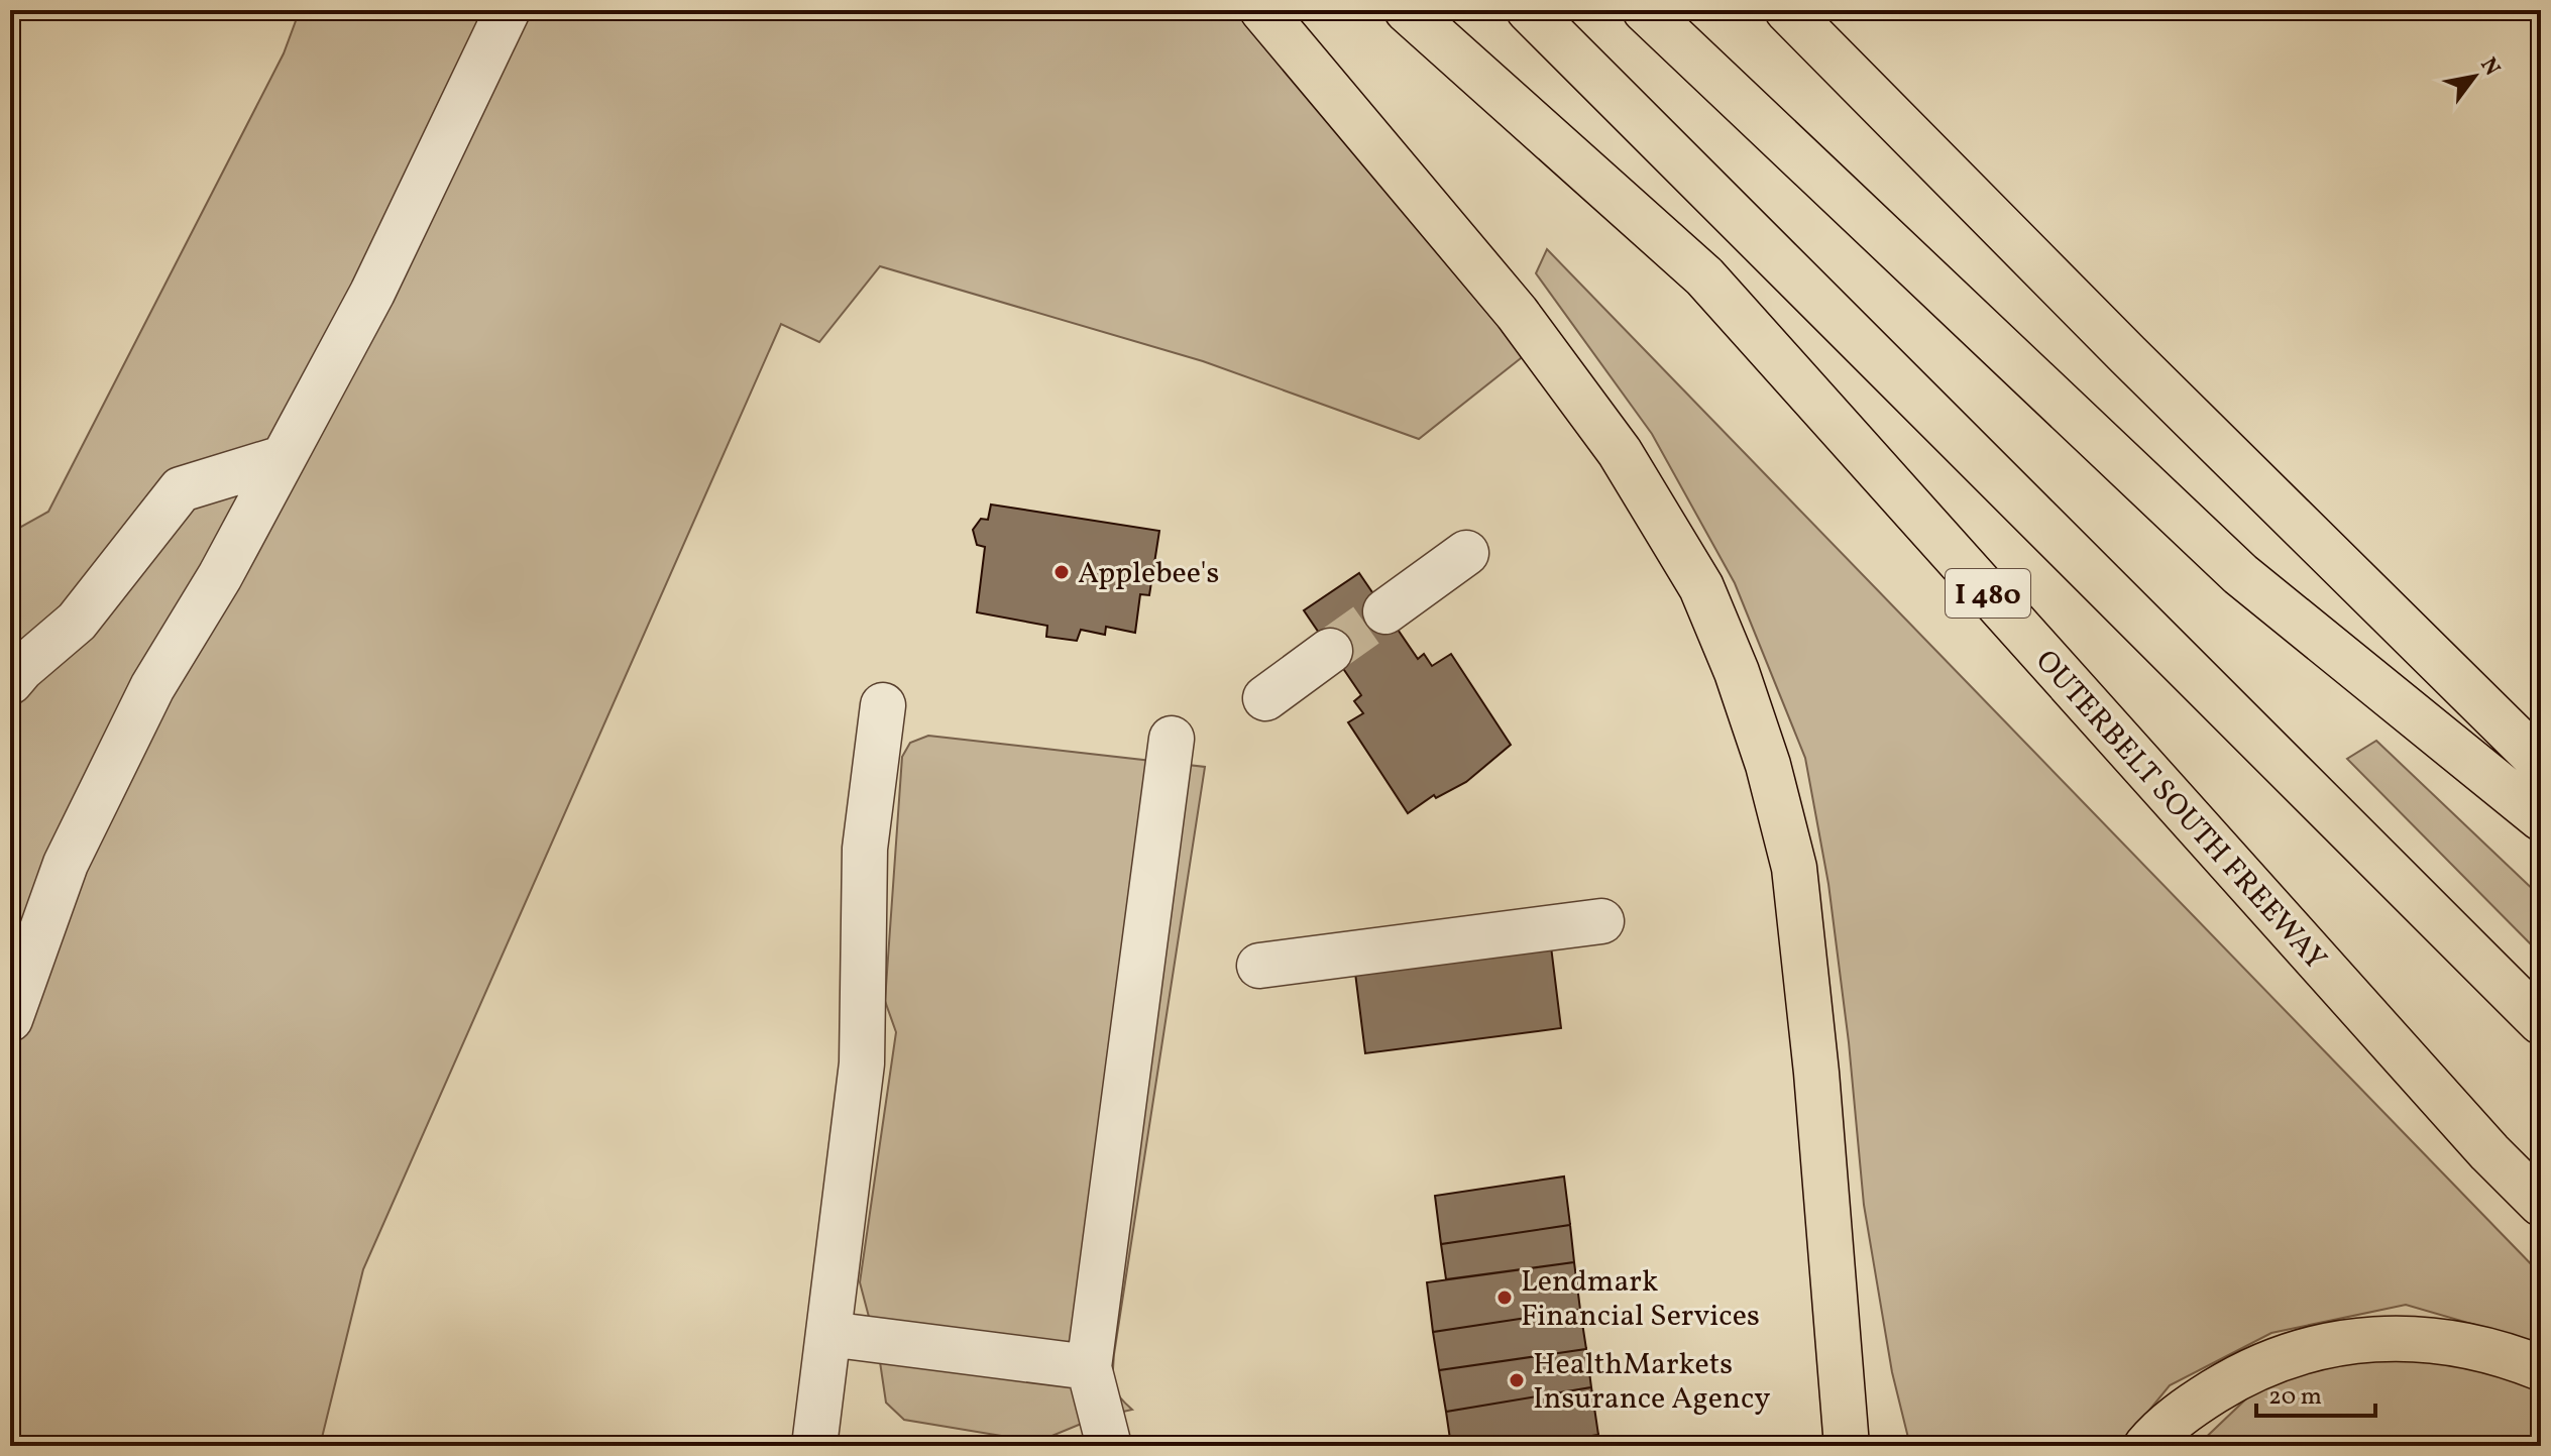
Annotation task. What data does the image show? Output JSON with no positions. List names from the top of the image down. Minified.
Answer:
{"streets":{"highway":["I 480","OUTERBELT SOUTH FREEWAY"]},"places":["Applebee's","Lendmark Financial Services","HealthMarkets Insurance Agency"],"scale_bar":"20 m","north":"top right"}
